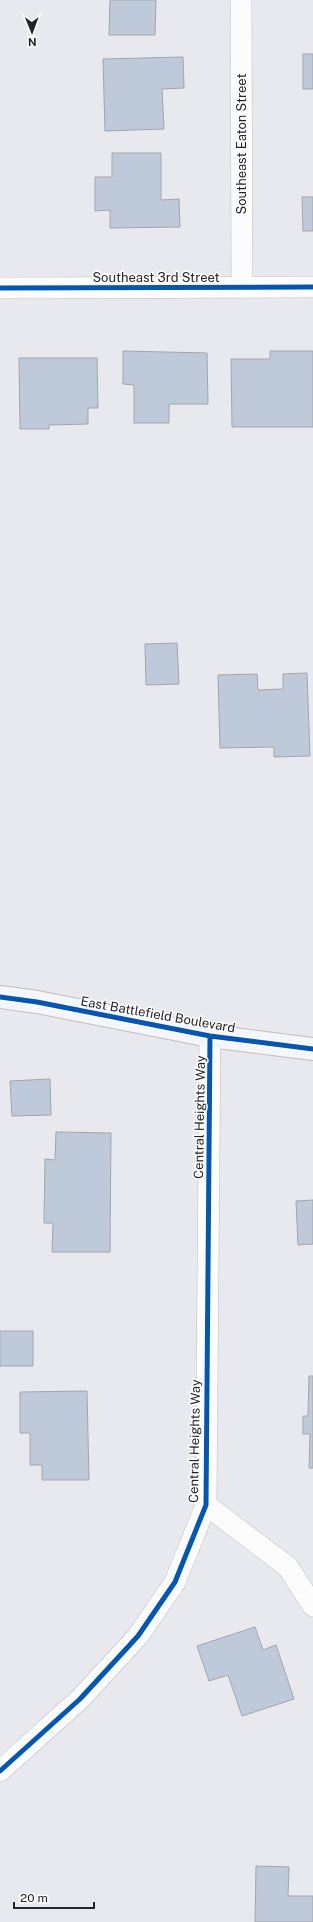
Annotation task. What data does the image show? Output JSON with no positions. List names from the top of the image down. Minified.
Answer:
{"streets":{"street":["Southeast Eaton Street","Southeast 3rd Street","East Battlefield Boulevard","Central Heights Way"]},"crossings":[["Southeast Eaton Street","Southeast 3rd Street"],["East Battlefield Boulevard","Central Heights Way"]],"scale_bar":"20 m","north":"bottom"}
